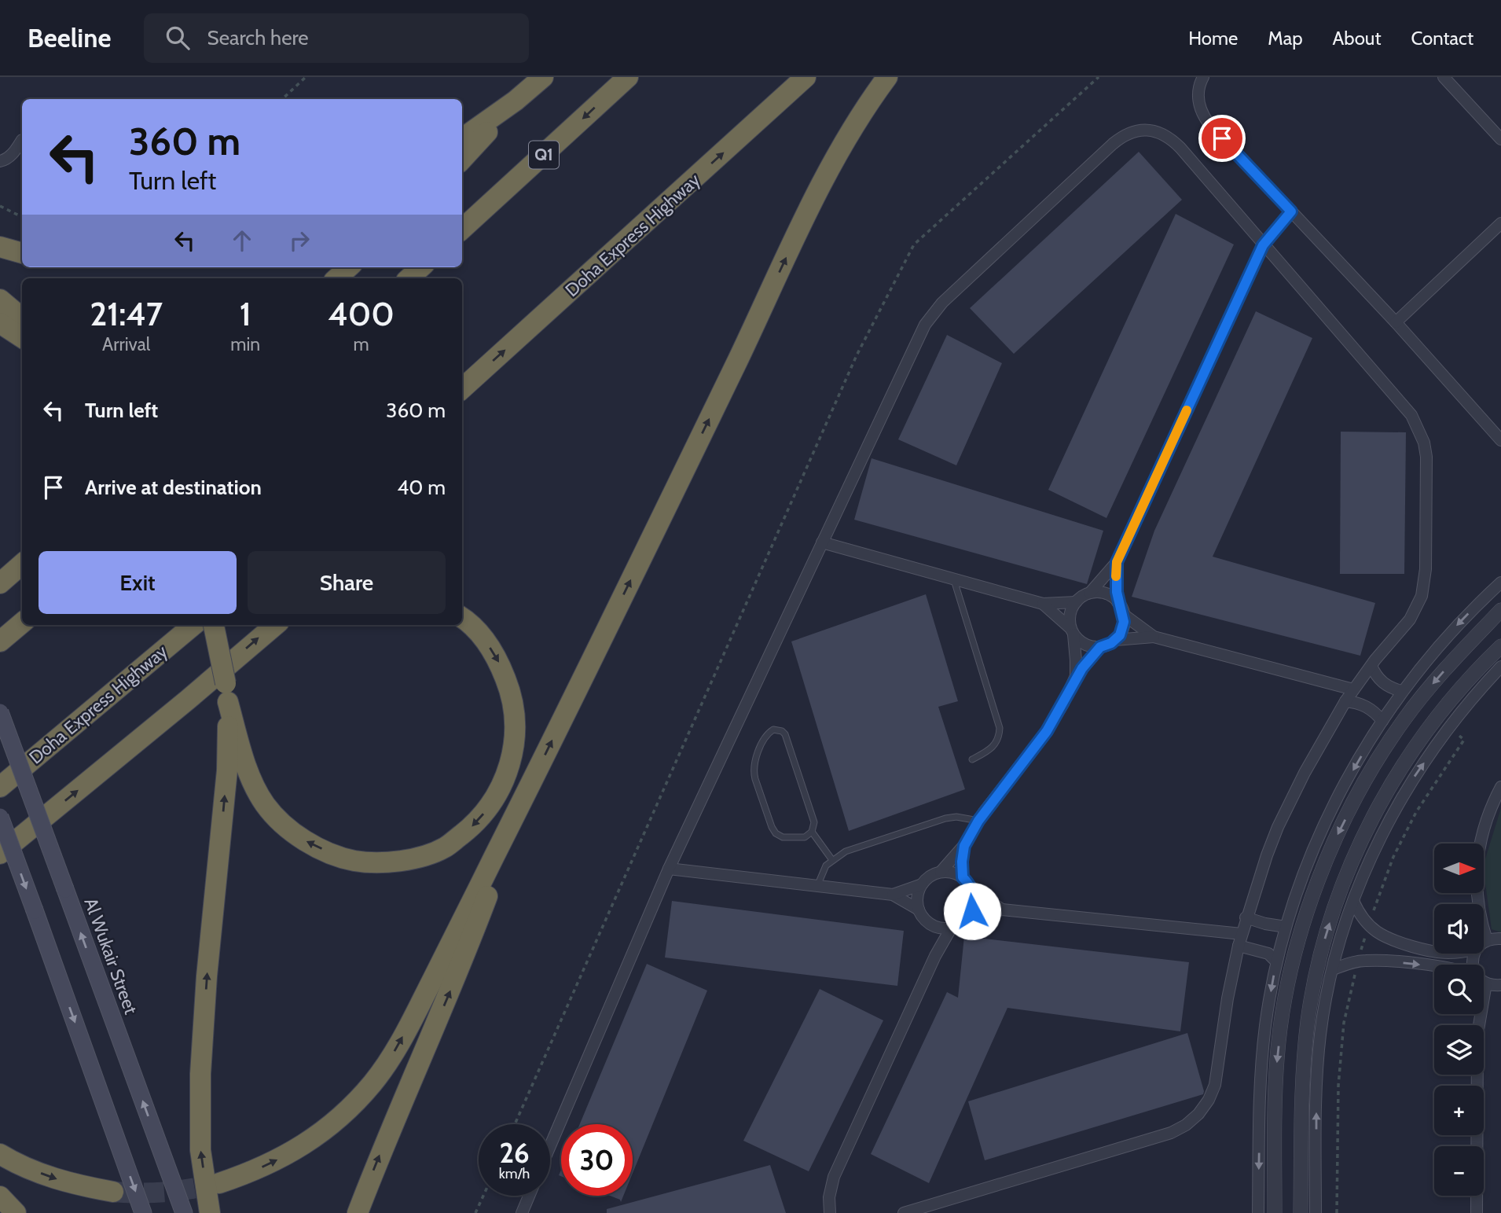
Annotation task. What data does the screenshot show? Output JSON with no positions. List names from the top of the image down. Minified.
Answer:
{"streets":{"highway":["Q1","Doha Express Highway"],"main road":["Al Wukair Street"]},"north":"right","page":{"header":"Beeline","search":"Search here","nav":["Home","Map","About","Contact"],"turn":["360 m","Turn left"],"eta":["21:47","Arrival","1","min","400","m"],"list":[{"name":"Turn left","value":"360 m"},{"name":"Arrive at destination","value":"40 m"}],"buttons":["Exit","Share"],"map_buttons":["+","−"],"speed":"26 km/h","limit":"30"}}
